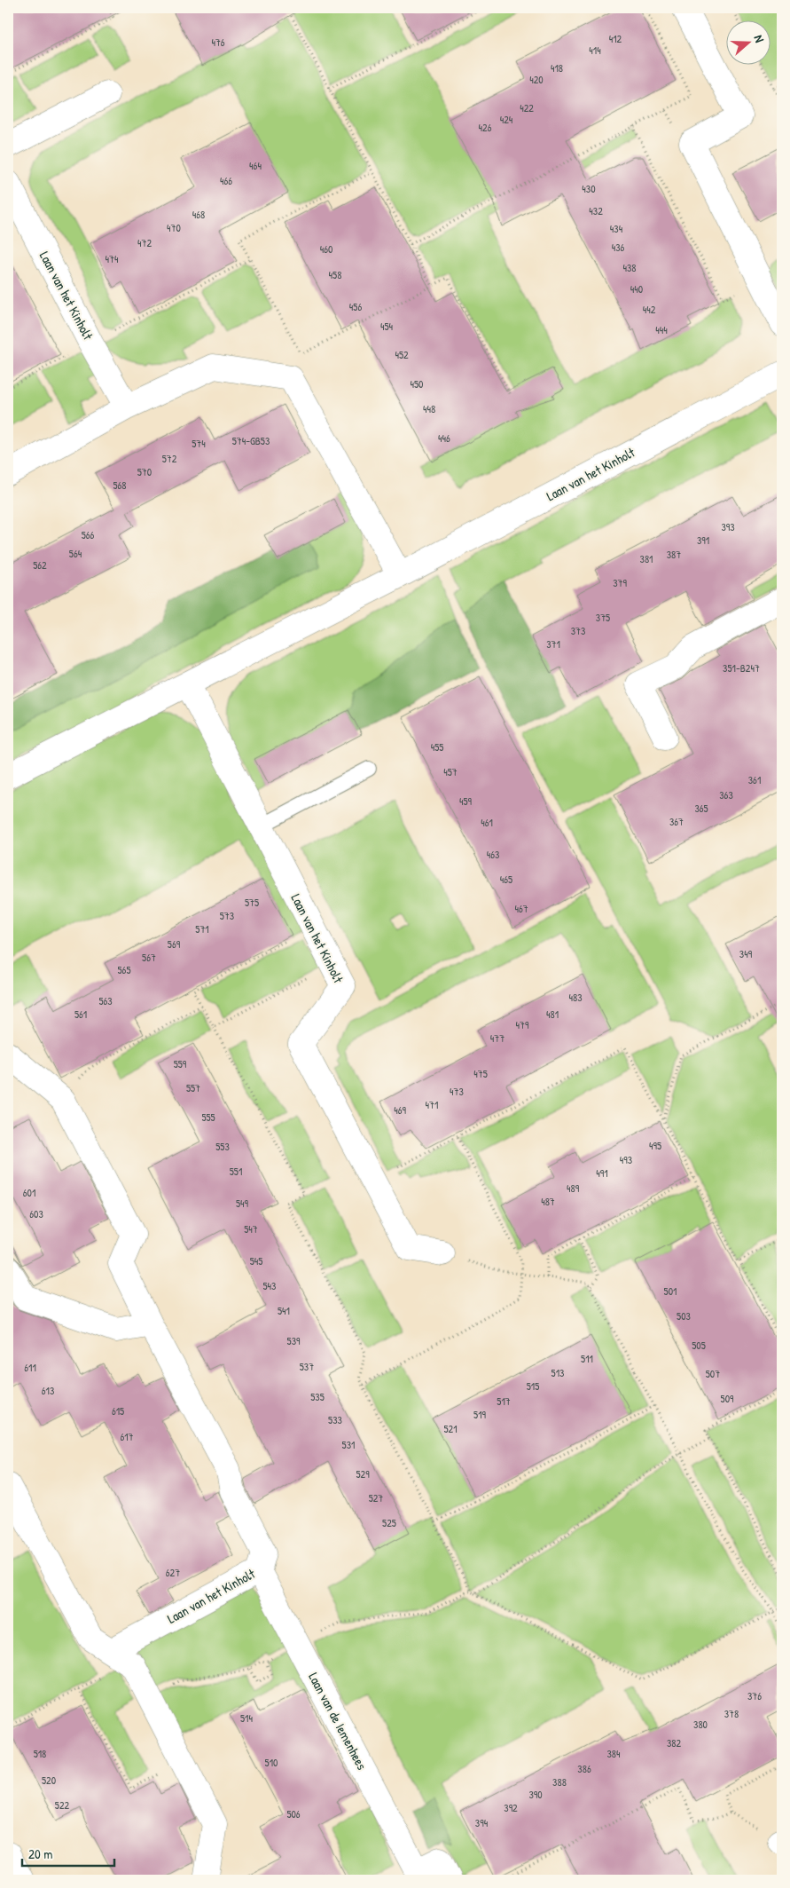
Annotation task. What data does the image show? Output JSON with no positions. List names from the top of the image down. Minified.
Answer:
{"streets":{"street":["Laan van het Kinholt","Laan van de Iemenhees"]},"crossings":[["Laan van het Kinholt","Laan van de Iemenhees"]],"house_numbers":["412","476","414","418","420","422","424","426","464","466","430","432","468","470","434","472","436","460","474","438","458","440","456","442","454","444","452","450","448","446","574-GB53","574","572","570","568","393","566","391","564","387","381","562","379","375","373","371","351-B247","455","457","361","363","459","365","367","461","463","465","575","467","573","571","569","349","567","565","483","563","561","481","479","477","559","475","557","473","471","469","555","495","553","493","551","491","489","601","487","549","603","547","545","543","501","541","503","539","505","511","537","611","513","507","515","613","535","509","517","615","519","533","521","617","531","529","527","525","627","376","378","514","380","382","518","384","510","386","520","388","390","522","392","506","394"],"scale_bar":"20 m","north":"right"}
